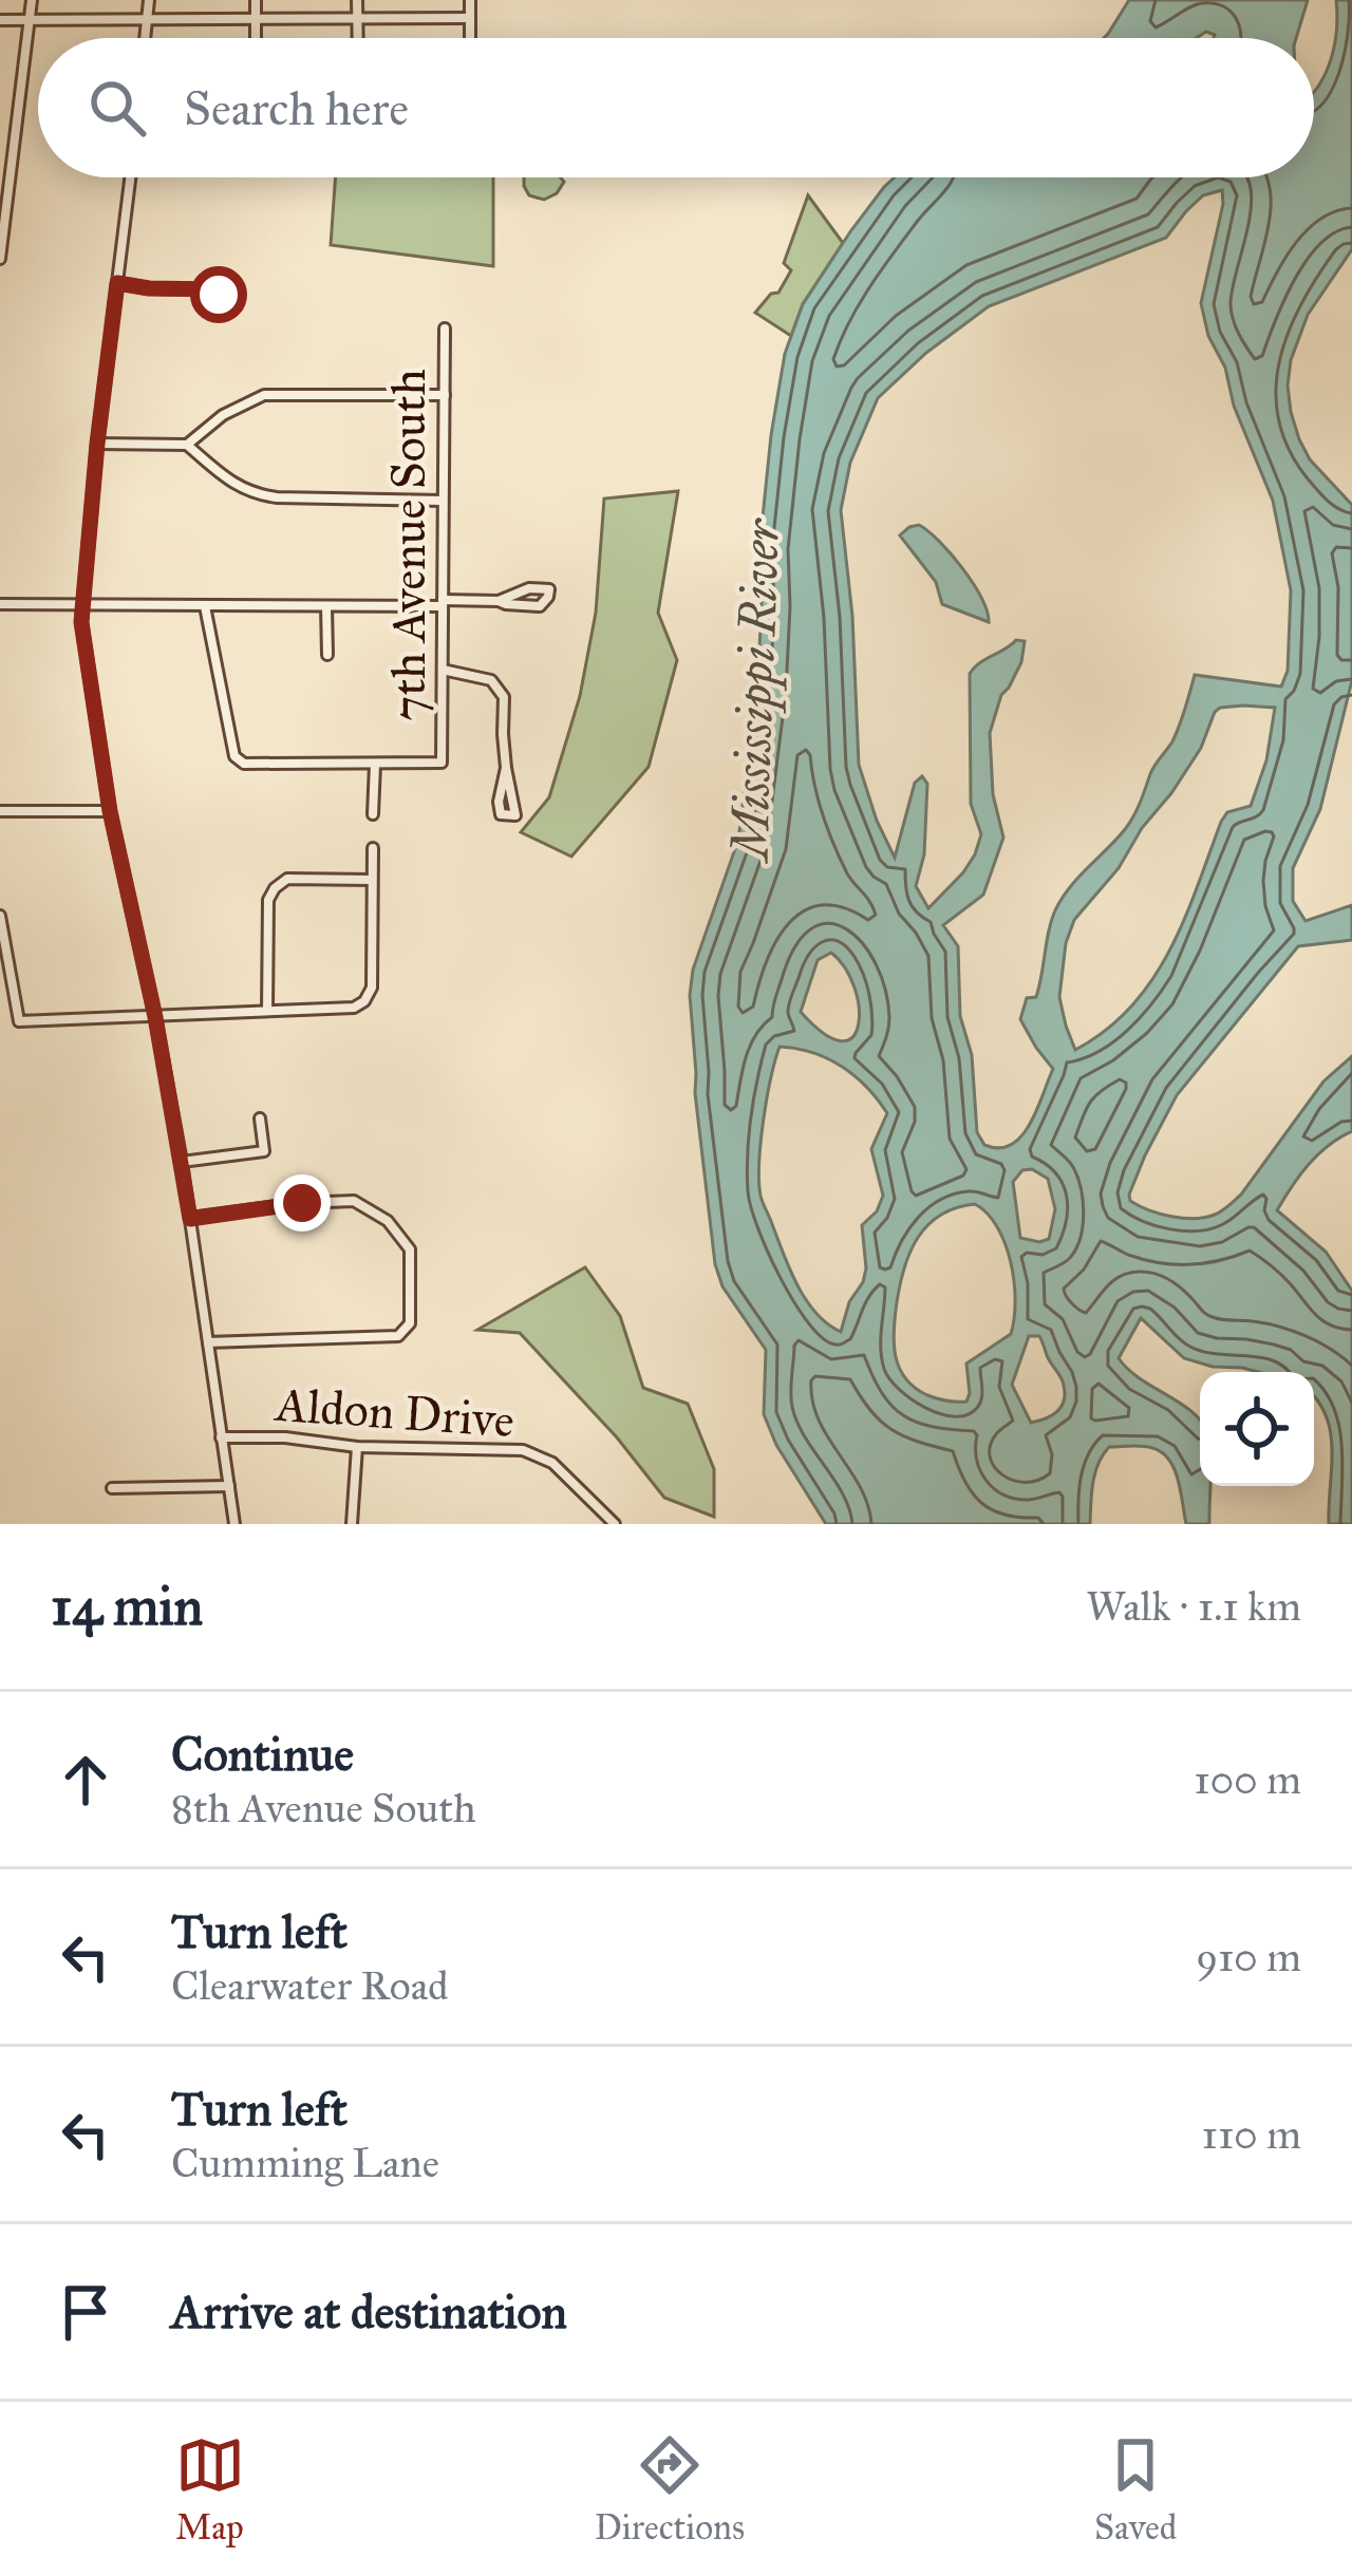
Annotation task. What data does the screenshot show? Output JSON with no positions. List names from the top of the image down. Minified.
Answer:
{"streets":{"street":["7th Avenue South","Aldon Drive"]},"water":["Mississippi River"],"page":{"search":"Search here","heading":["14 min","Walk · 1.1 km"],"list":[["Continue","8th Avenue South","100 m"],["Turn left","Clearwater Road","910 m"],["Turn left","Cumming Lane","110 m"],"Arrive at destination"],"nav":["Map","Directions","Saved"]}}
